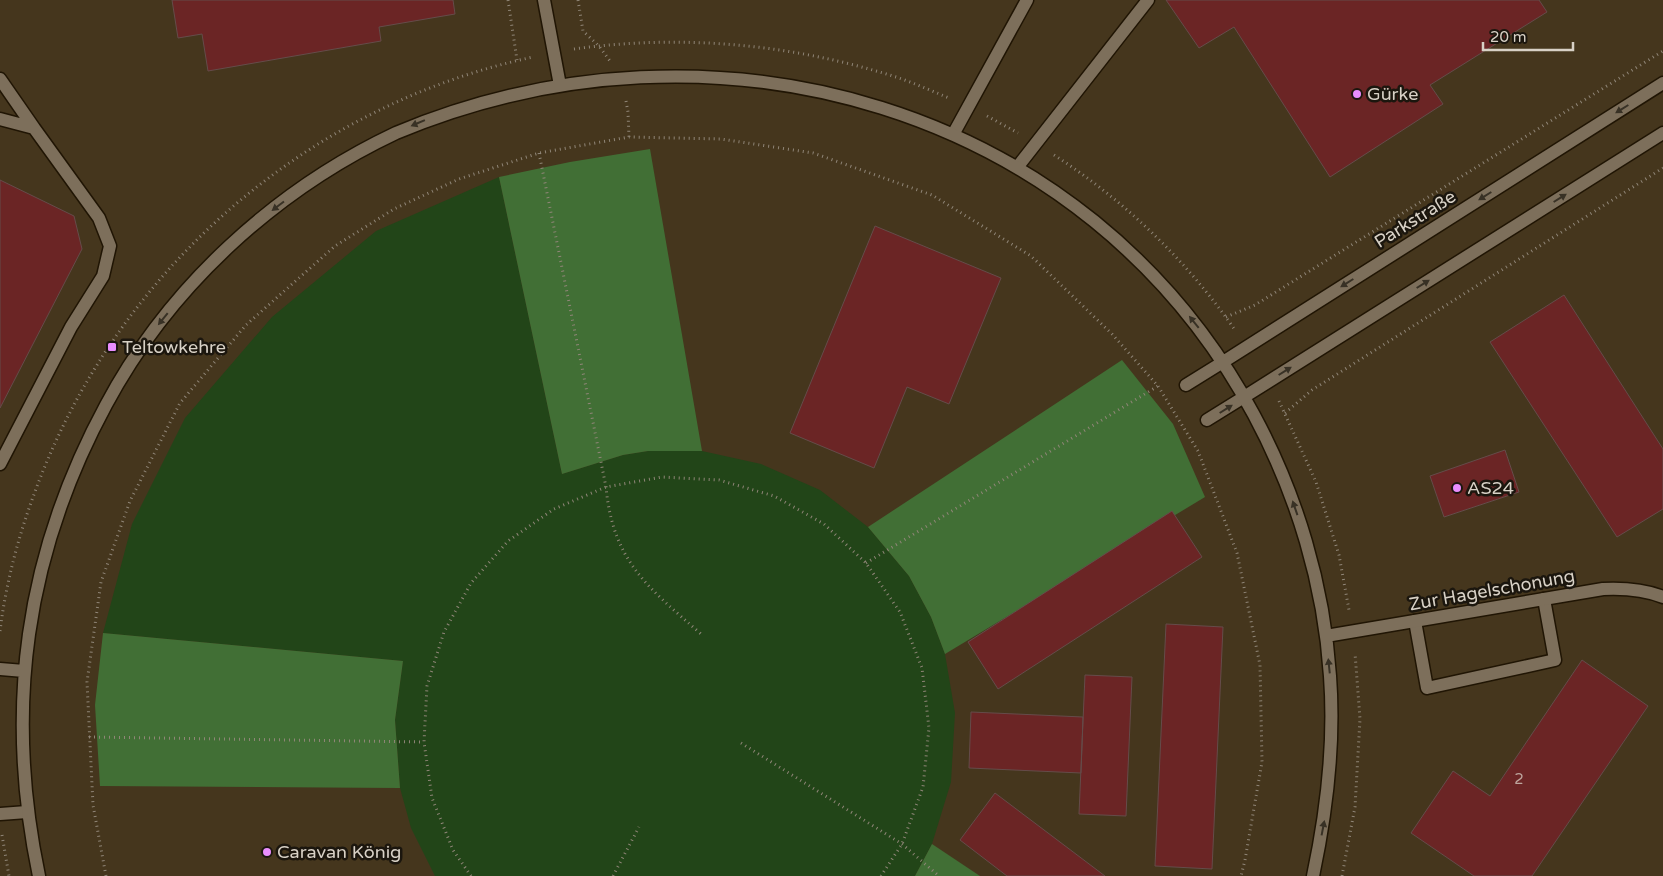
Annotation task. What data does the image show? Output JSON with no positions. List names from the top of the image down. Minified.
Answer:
{"streets":{"street":["Parkstraße","Zur Hagelschonung"]},"places":{"other":["Gürke","AS24","Caravan König"],"transit":["Teltowkehre"]},"house_numbers":["2"],"scale_bar":"20 m"}
